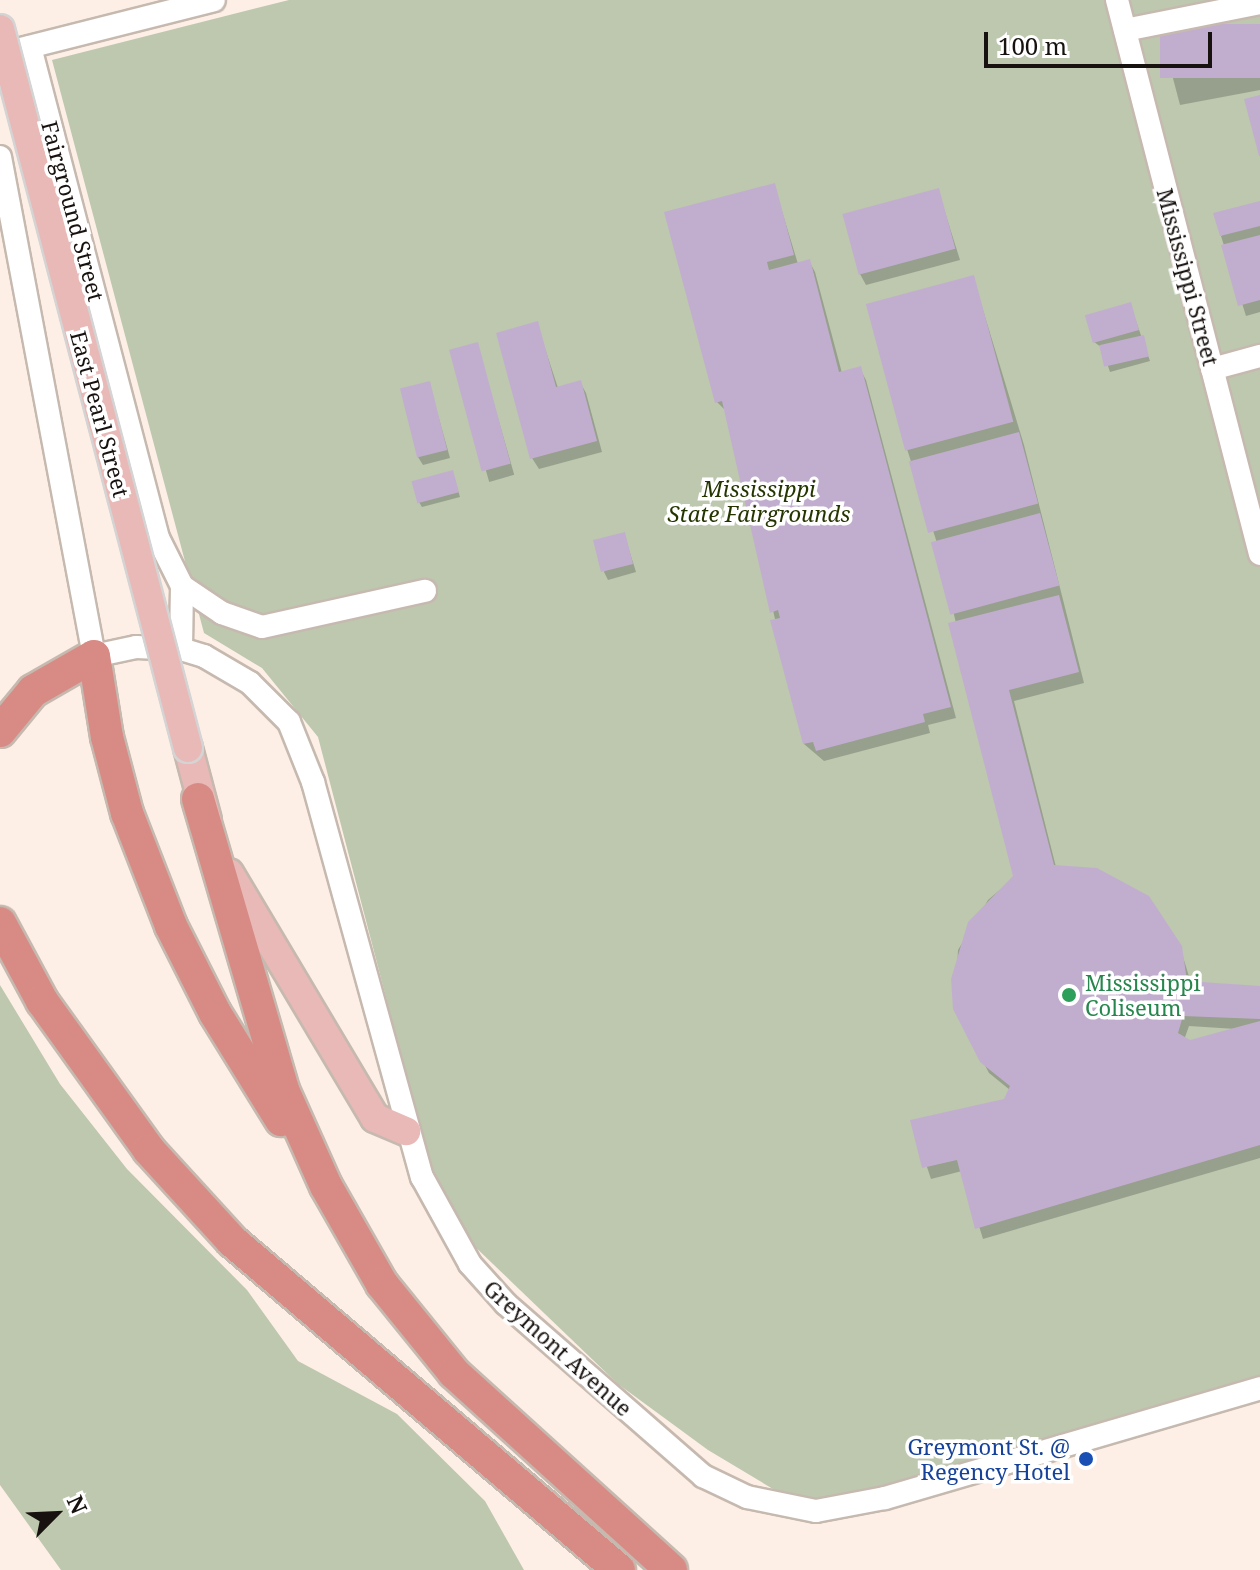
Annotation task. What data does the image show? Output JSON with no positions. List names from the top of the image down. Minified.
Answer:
{"streets":{"main road":["East Pearl Street"],"street":["Fairground Street","Mississippi Street","Greymont Avenue"]},"crossings":[["East Pearl Street","Greymont Avenue"]],"parks":["Mississippi State Fairgrounds"],"places":["Mississippi Coliseum","Greymont St. @ Regency Hotel"],"scale_bar":"100 m","north":"top right"}
